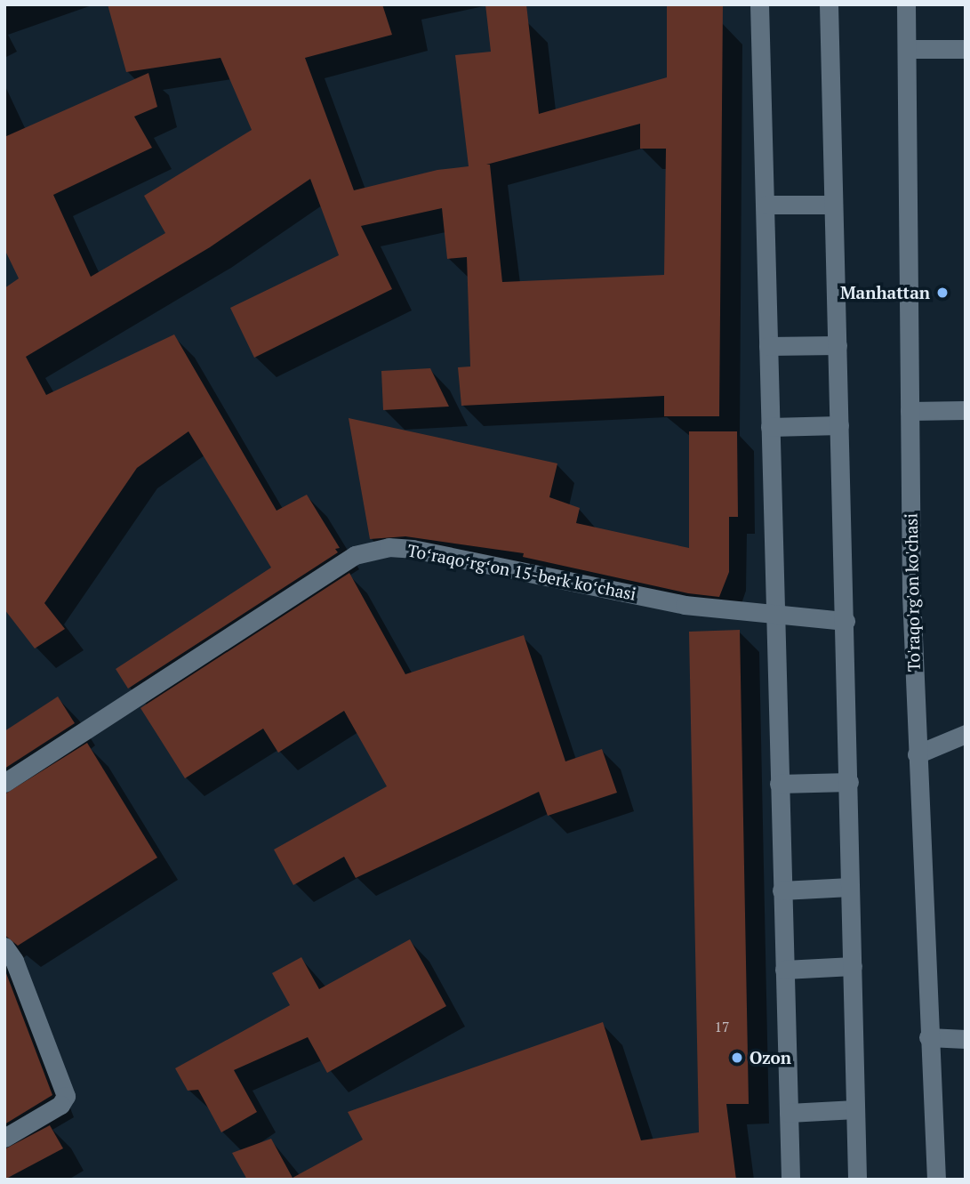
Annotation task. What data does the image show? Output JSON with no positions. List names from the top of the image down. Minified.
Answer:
{"streets":{"main road":["Toʻraqoʻrgʻon 15-berk koʻchasi","To'raqo'rg'on ko'chasi"]},"places":["Manhattan","Ozon"],"house_numbers":["17"]}
